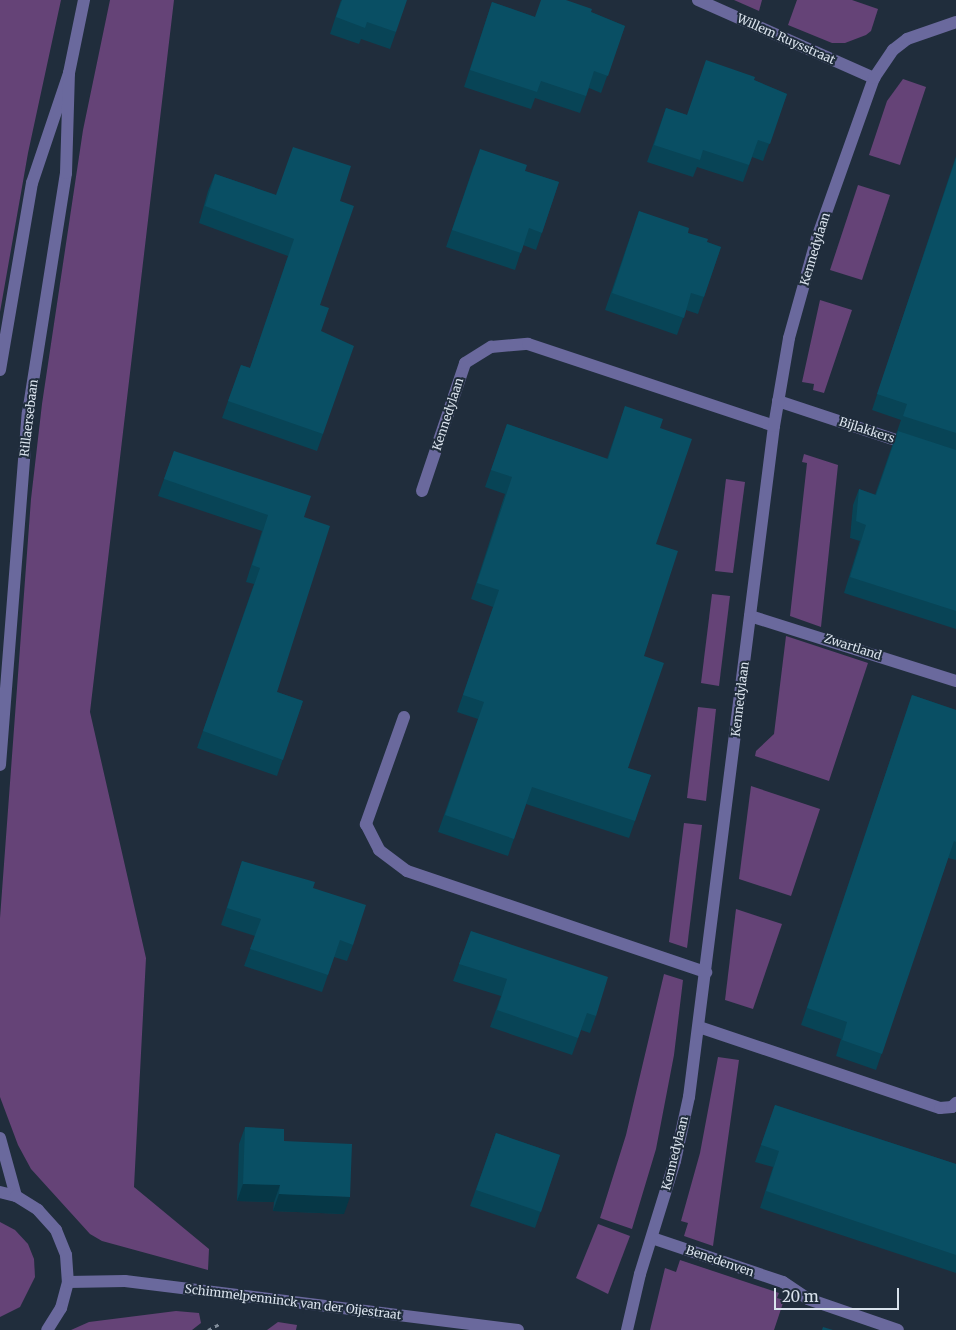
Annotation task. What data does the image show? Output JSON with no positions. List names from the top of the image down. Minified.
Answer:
{"streets":{"street":["Willem Ruysstraat","Kennedylaan","Rillaersebaan","Bijlakkers","Zwartland","Benedenven","Schimmelpenninck van der Oijestraat"]},"crossings":[["Willem Ruysstraat","Kennedylaan"],["Kennedylaan","Bijlakkers"],["Kennedylaan","Zwartland"],["Kennedylaan","Benedenven"]],"scale_bar":"20 m"}
